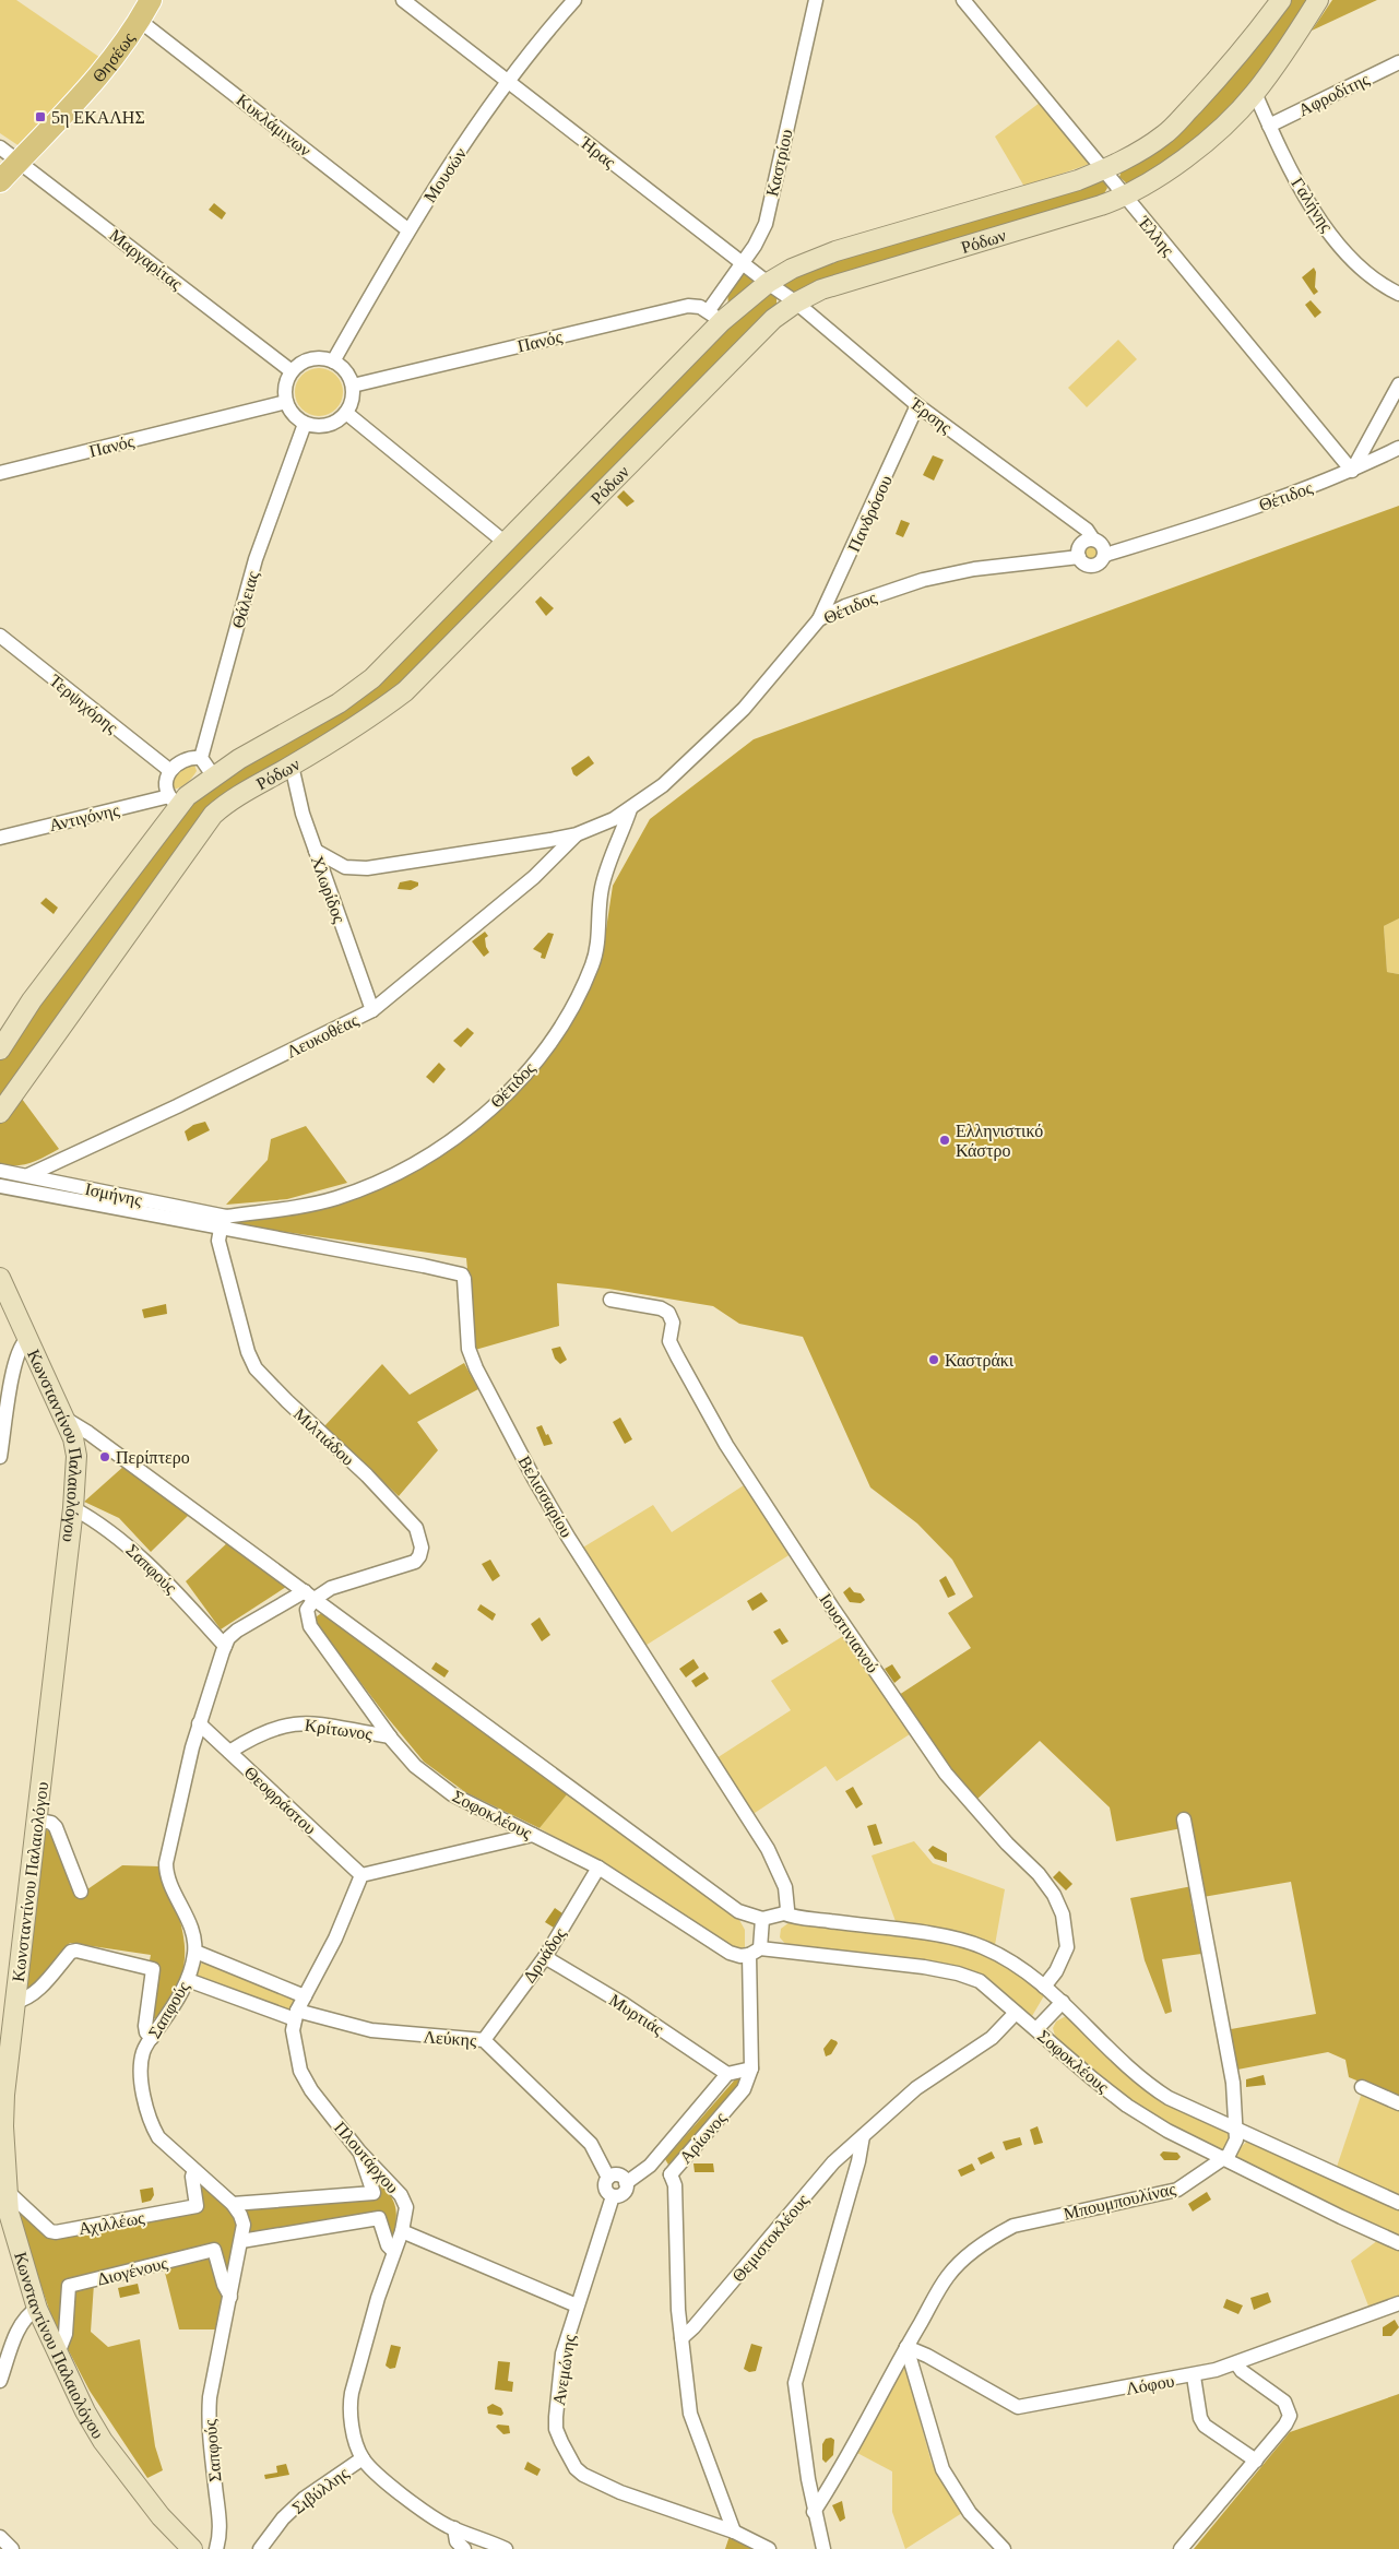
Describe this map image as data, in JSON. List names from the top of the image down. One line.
{"streets":{"main road":["Θησέως"],"street":["Αφροδίτης","Κυκλάμινων","Ήρας","Καστρίου","Μουσών","Γαλήνης","Έλλης","Ρόδων","Μαργαρίτας","Πανός","Έρσης","Θέτιδος","Πανδρόσου","Θάλειας","Τερψιχόρης","Αντιγόνης","Χλωρίδος","Λευκοθέας","Ισμήνης","Μιλτιάδου","Κωνσταντίνου Παλαιολόγου","Βελισσαρίου","Σαπφούς","Ιουστινιανού","Κρίτωνος","Θεοφράστου","Σοφοκλέους","Δρυάδος","Μυρτιάς","Λεύκης","Αρίωνος","Πλουτάρχου","Μπουμπουλίνας","Αχιλλέως","Θεμιστοκλέους","Διογένους","Ανεμώνης","Λόφου","Σιβύλλης"]},"crossings":[["Θησέως","Κυκλάμινων"],["Θησέως","Μαργαρίτας"],["Αφροδίτης","Γαλήνης"],["Κυκλάμινων","Μουσών"],["Ήρας","Καστρίου"],["Ήρας","Μουσών"],["Ήρας","Ρόδων"],["Ήρας","Έρσης"],["Καστρίου","Ρόδων"],["Καστρίου","Πανός"],["Μουσών","Μαργαρίτας"],["Μουσών","Πανός"],["Μουσών","Θάλειας"],["Γαλήνης","Ρόδων"],["Έλλης","Ρόδων"],["Έλλης","Θέτιδος"],["Ρόδων","Πανός"],["Ρόδων","Έρσης"],["Ρόδων","Αντιγόνης"],["Ρόδων","Χλωρίδος"],["Μαργαρίτας","Πανός"],["Μαργαρίτας","Θάλειας"],["Πανός","Θάλειας"],["Έρσης","Θέτιδος"],["Έρσης","Πανδρόσου"],["Θέτιδος","Πανδρόσου"],["Θέτιδος","Χλωρίδος"],["Θέτιδος","Λευκοθέας"],["Θέτιδος","Ισμήνης"],["Θέτιδος","Μιλτιάδου"],["Θέτιδος","Βελισσαρίου"],["Χλωρίδος","Λευκοθέας"],["Λευκοθέας","Ισμήνης"],["Ισμήνης","Μιλτιάδου"],["Ισμήνης","Βελισσαρίου"],["Μιλτιάδου","Βελισσαρίου"],["Μιλτιάδου","Σαπφούς"],["Μιλτιάδου","Σοφοκλέους"],["Κωνσταντίνου Παλαιολόγου","Σαπφούς"],["Κωνσταντίνου Παλαιολόγου","Αχιλλέως"],["Κωνσταντίνου Παλαιολόγου","Διογένους"],["Βελισσαρίου","Σοφοκλέους"],["Σαπφούς","Θεοφράστου"],["Σαπφούς","Λεύκης"],["Σαπφούς","Αχιλλέως"],["Σαπφούς","Διογένους"],["Ιουστινιανού","Σοφοκλέους"],["Κρίτωνος","Θεοφράστου"],["Κρίτωνος","Σοφοκλέους"],["Σοφοκλέους","Δρυάδος"],["Σοφοκλέους","Αρίωνος"],["Σοφοκλέους","Μπουμπουλίνας"],["Σοφοκλέους","Θεμιστοκλέους"],["Δρυάδος","Μυρτιάς"],["Δρυάδος","Λεύκης"],["Λεύκης","Πλουτάρχου"],["Λεύκης","Ανεμώνης"],["Αρίωνος","Θεμιστοκλέους"],["Πλουτάρχου","Σιβύλλης"],["Μπουμπουλίνας","Λόφου"]],"places":{"transit":["5η ΕΚΑΛΗΣ"],"other":["Ελληνιστικό Κάστρο","Καστράκι","Περίπτερο"]}}
